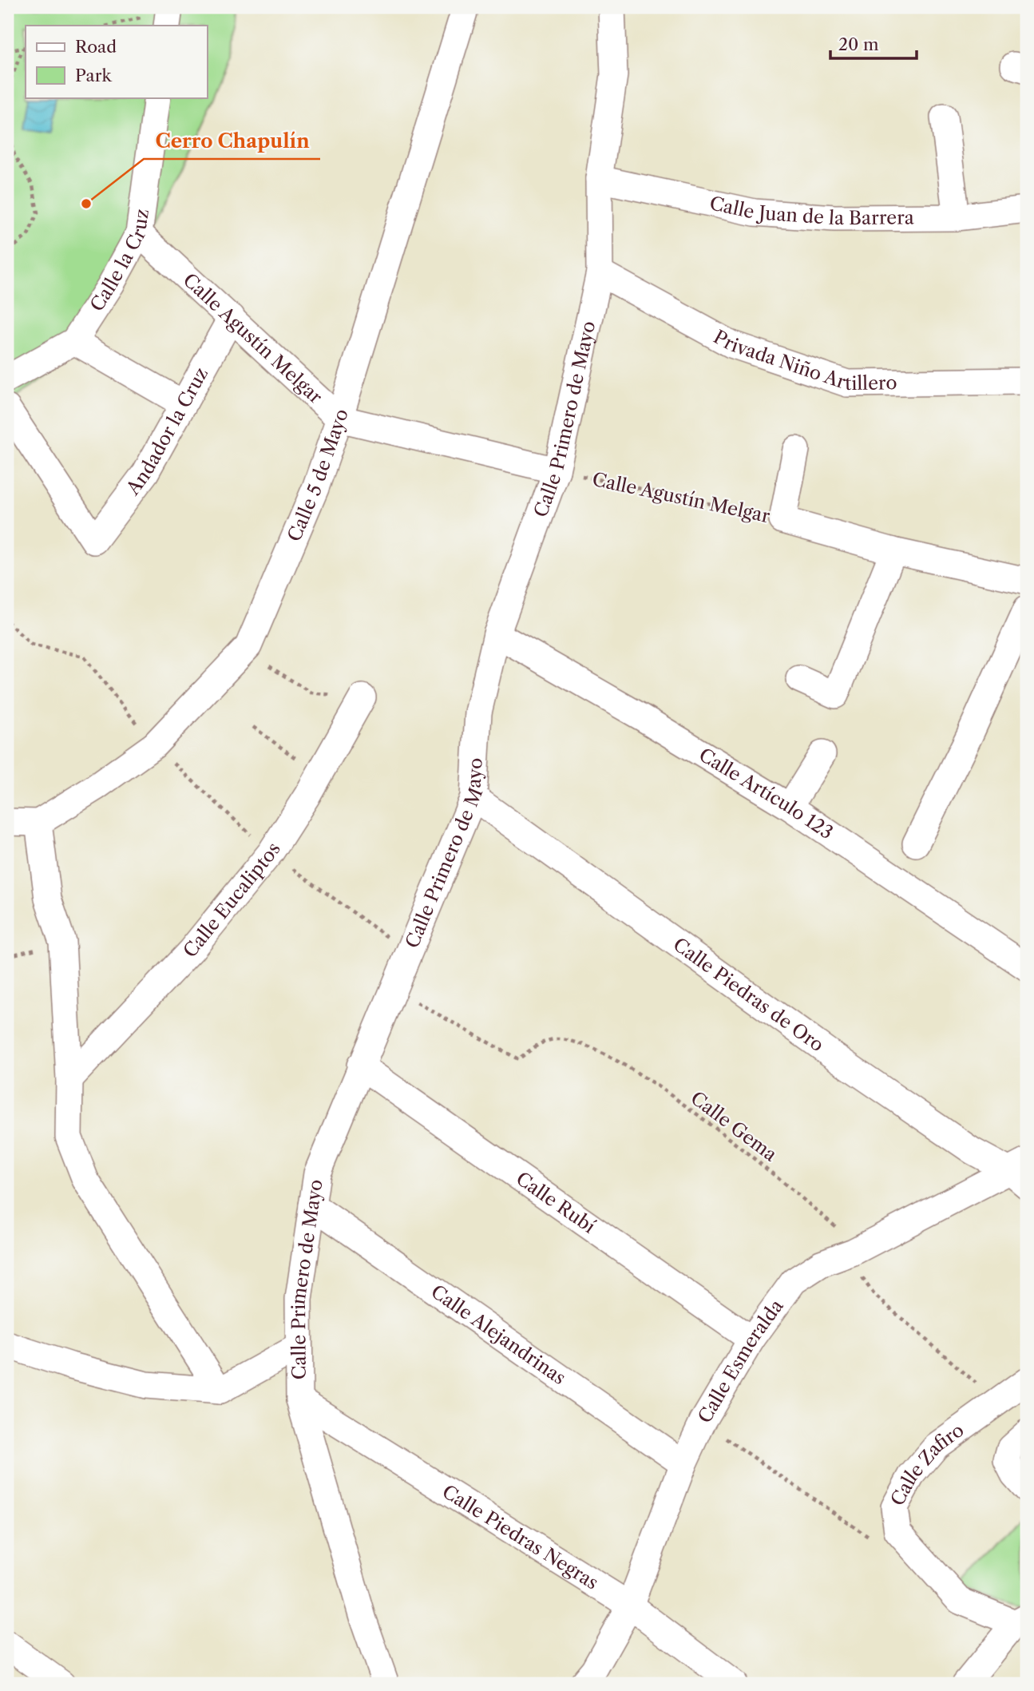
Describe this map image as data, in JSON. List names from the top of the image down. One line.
{"streets":{"street":["Calle Juan de la Barrera","Calle la Cruz","Calle Agustín Melgar","Privada Niño Artillero","Calle Primero de Mayo","Andador la Cruz","Calle 5 de Mayo","Calle Artículo 123","Calle Eucaliptos","Calle Piedras de Oro","Calle Rubí","Calle Alejandrinas","Calle Esmeralda","Calle Zafiro","Calle Piedras Negras"],"path":["Calle Gema"]},"crossings":[["Calle Juan de la Barrera","Calle Primero de Mayo"],["Calle la Cruz","Calle Agustín Melgar"],["Calle Agustín Melgar","Calle Primero de Mayo"],["Calle Agustín Melgar","Andador la Cruz"],["Calle Agustín Melgar","Calle 5 de Mayo"],["Privada Niño Artillero","Calle Primero de Mayo"],["Calle Primero de Mayo","Calle Artículo 123"],["Calle Primero de Mayo","Calle Piedras de Oro"],["Calle Primero de Mayo","Calle Gema"],["Calle Primero de Mayo","Calle Rubí"],["Calle Primero de Mayo","Calle Alejandrinas"],["Calle Primero de Mayo","Calle Piedras Negras"],["Calle Piedras de Oro","Calle Esmeralda"],["Calle Gema","Calle Esmeralda"],["Calle Gema","Calle Zafiro"],["Calle Rubí","Calle Esmeralda"],["Calle Alejandrinas","Calle Esmeralda"],["Calle Esmeralda","Calle Piedras Negras"]],"places":["Cerro Chapulín"],"legend":["Road","Park"],"scale_bar":"20 m"}
